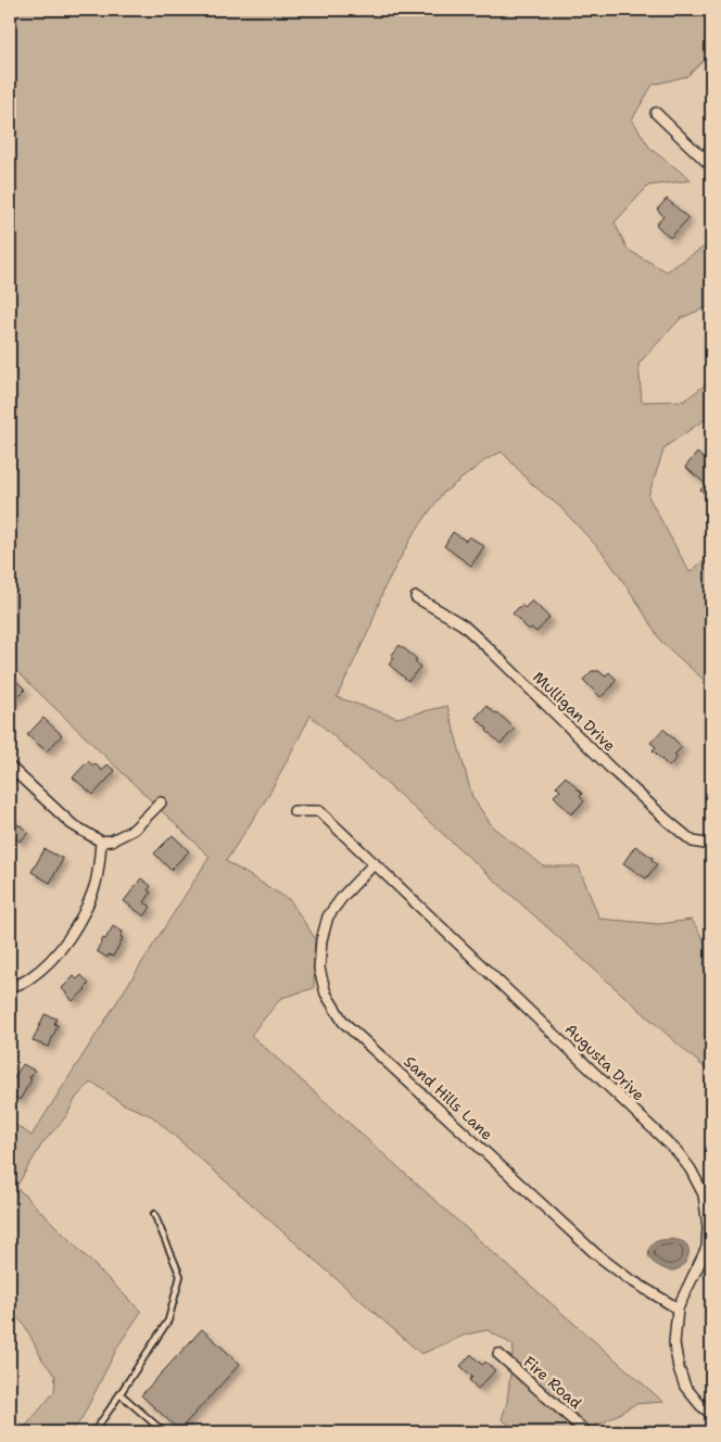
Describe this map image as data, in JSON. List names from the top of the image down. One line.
{"streets":{"street":["Mulligan Drive","Augusta Drive","Sand Hills Lane","Fire Road"]},"crossings":[["Augusta Drive","Sand Hills Lane"]]}
